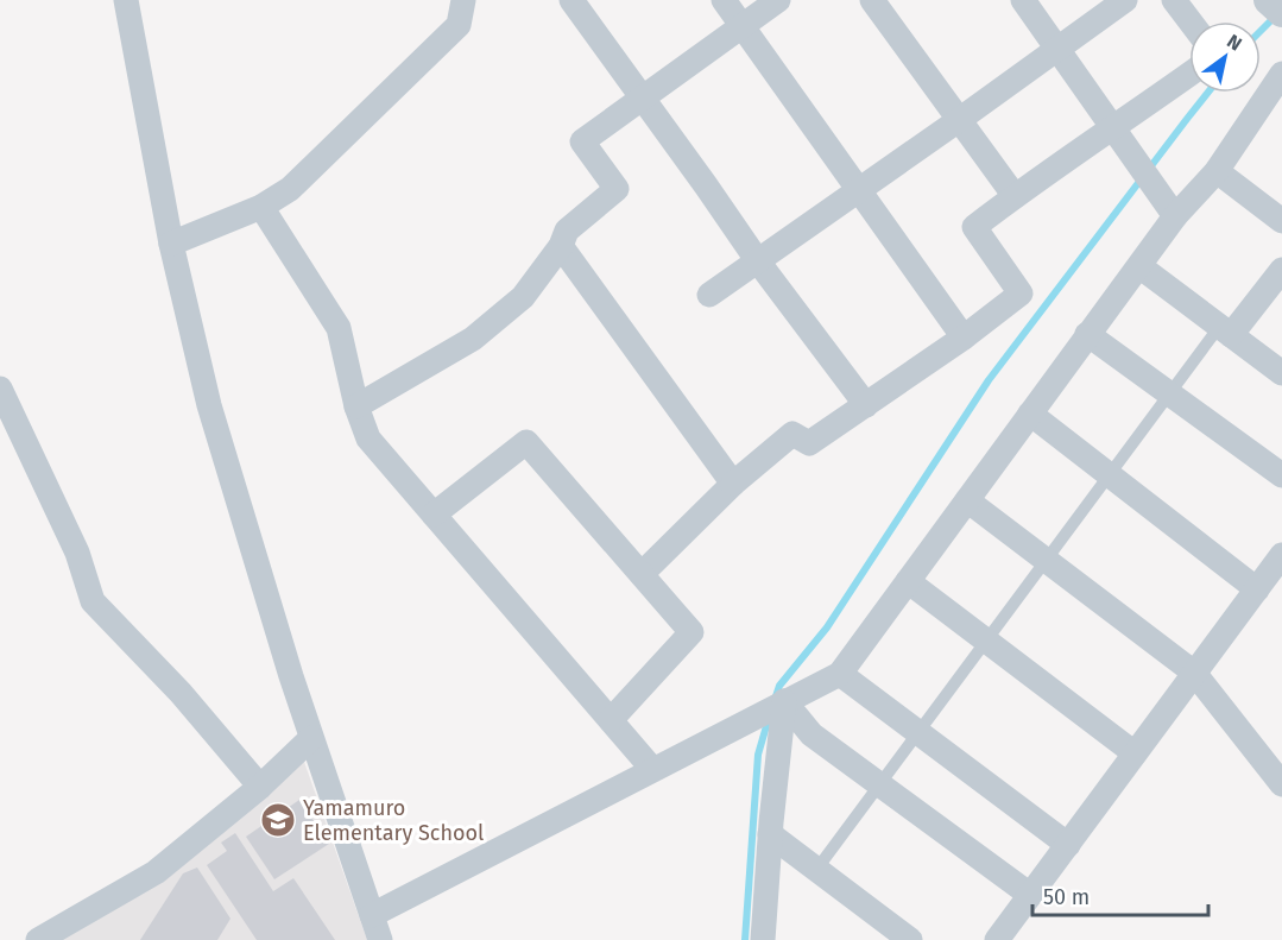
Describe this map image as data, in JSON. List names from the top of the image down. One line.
{"places":{"school or university":["Yamamuro Elementary School"]},"scale_bar":"50 m","north":"top right"}
